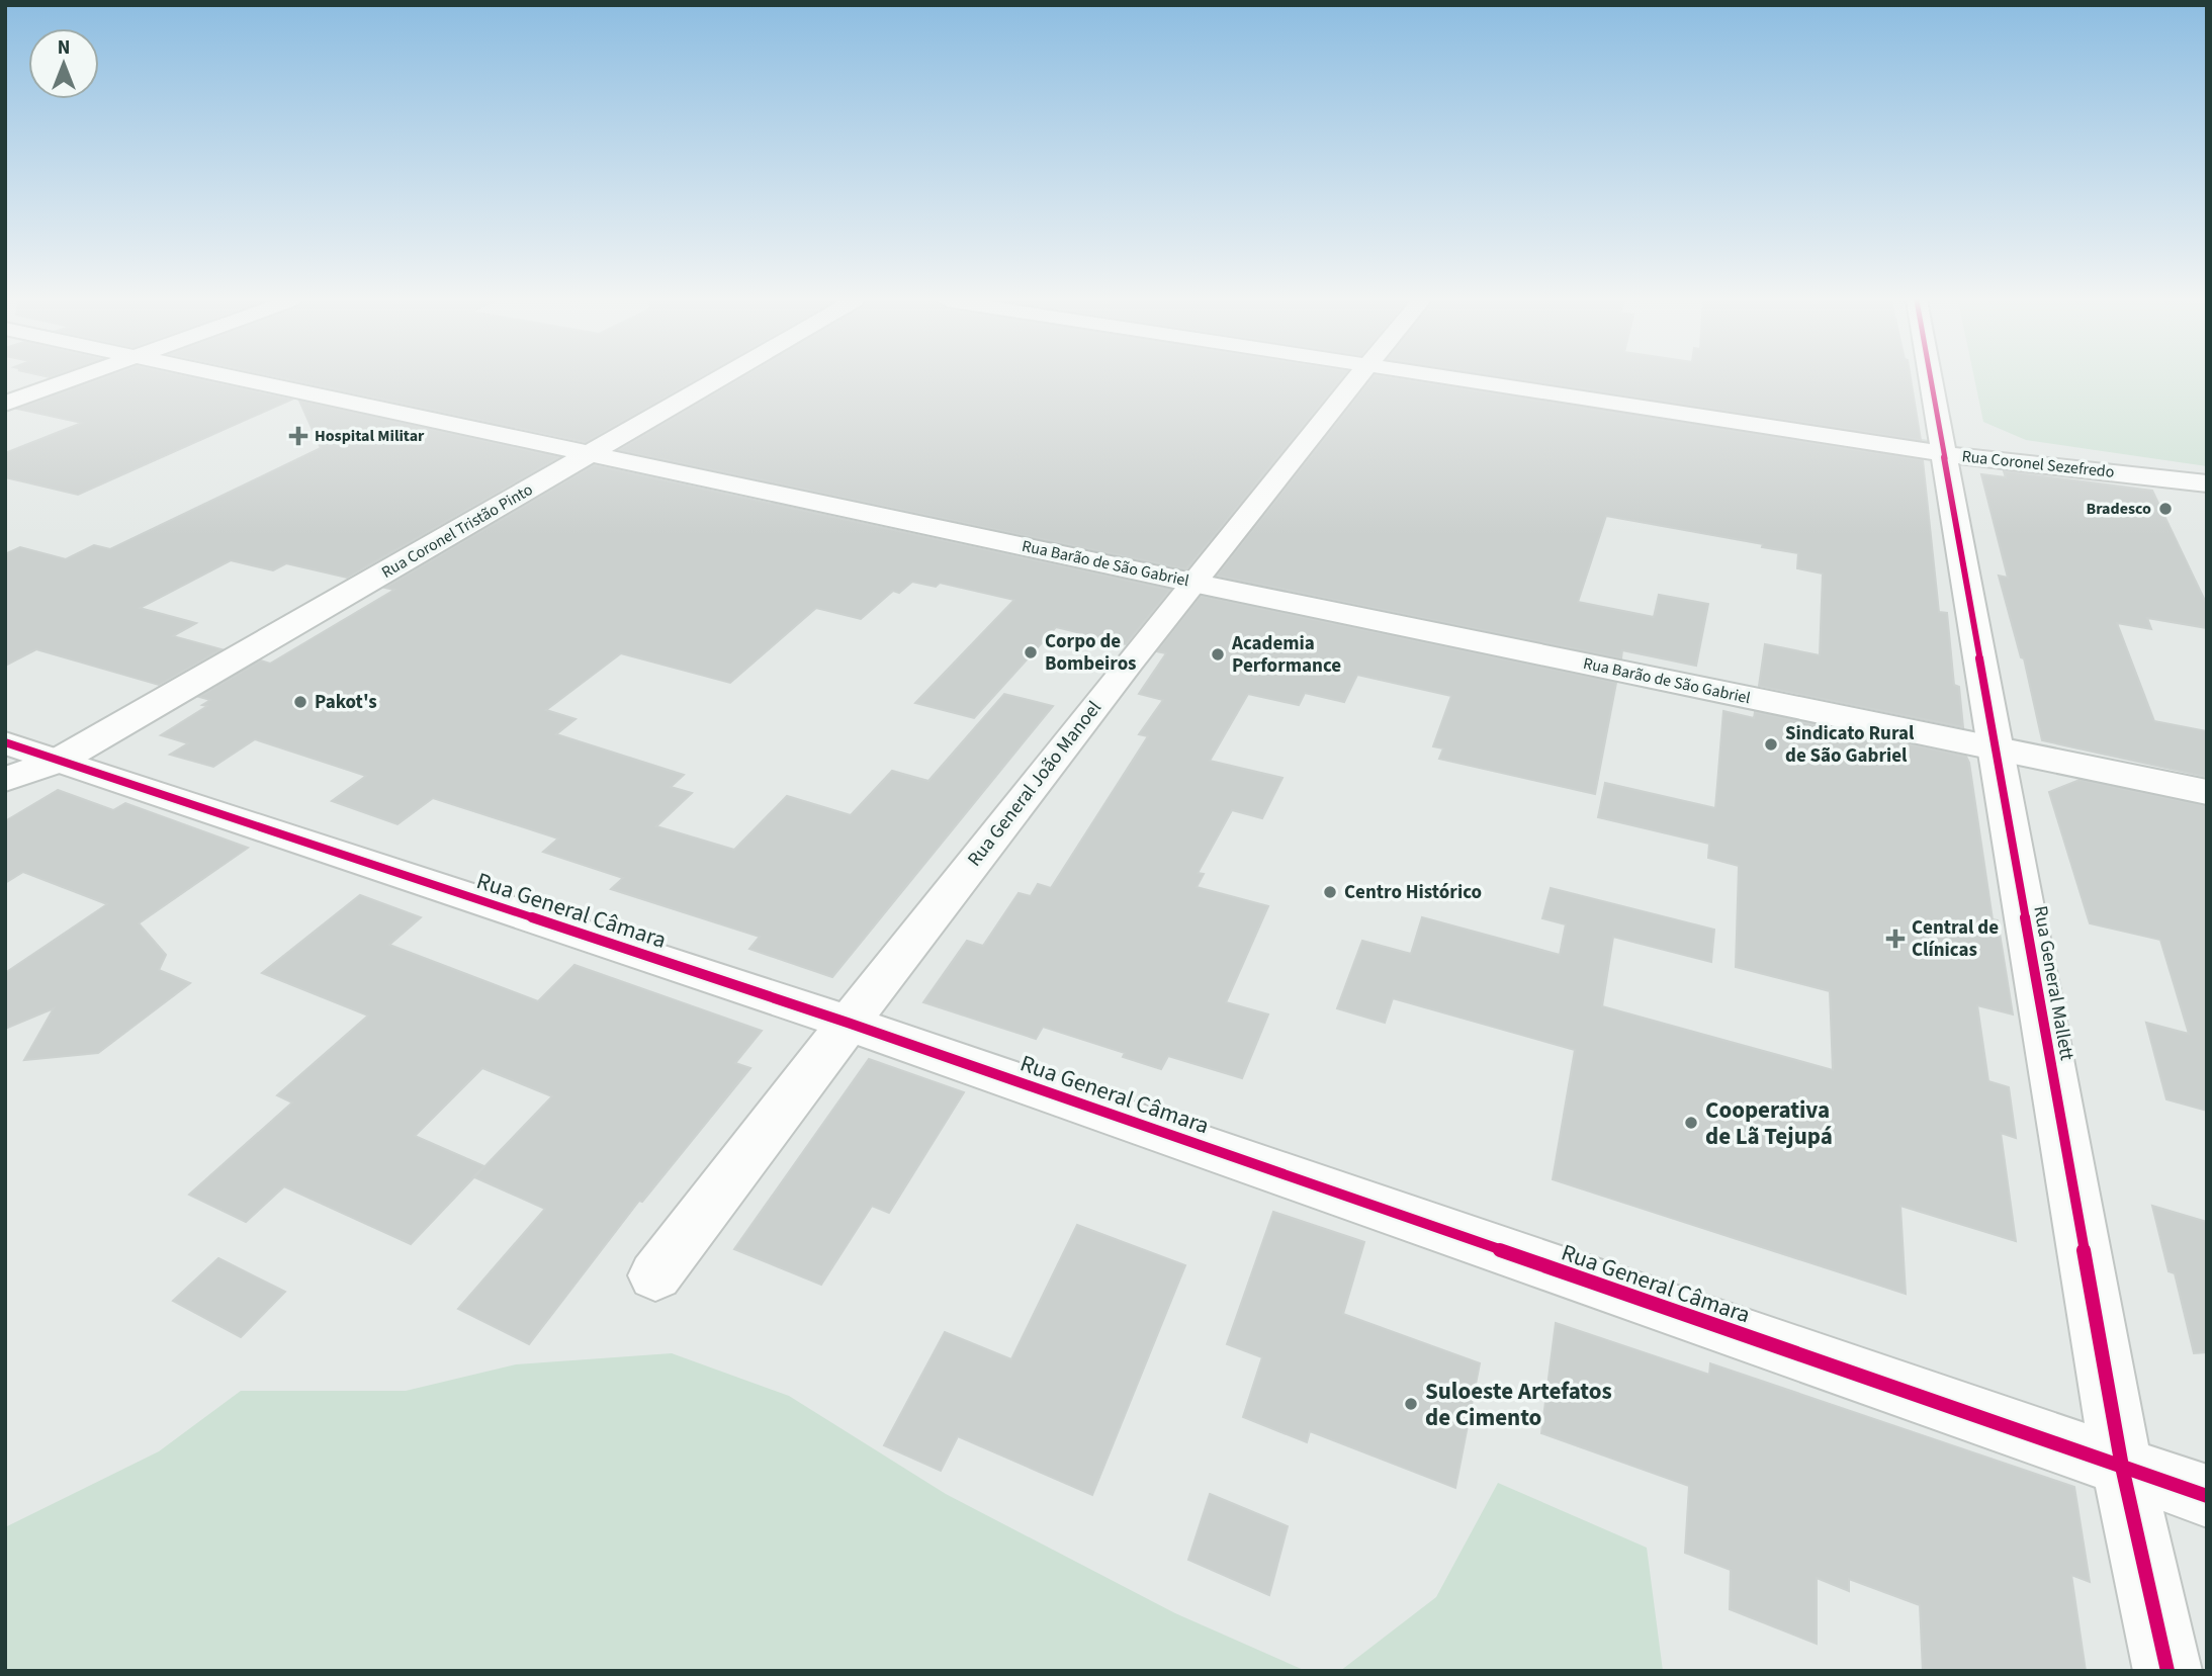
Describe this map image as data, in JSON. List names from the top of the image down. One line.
{"streets":{"street":["Rua Coronel Sezefredo","Rua Coronel Tristão Pinto","Rua Barão de São Gabriel","Rua General João Manoel","Rua General Câmara","Rua General Mallett"]},"crossings":[["Rua Coronel Sezefredo","Rua General Mallett"],["Rua Coronel Tristão Pinto","Rua Barão de São Gabriel"],["Rua Coronel Tristão Pinto","Rua General Câmara"],["Rua Barão de São Gabriel","Rua General João Manoel"],["Rua Barão de São Gabriel","Rua General Mallett"],["Rua General João Manoel","Rua General Câmara"],["Rua General Câmara","Rua General Mallett"]],"places":{"health":["Hospital Militar","Central de Clínicas"],"other":["Bradesco","Corpo de Bombeiros","Academia Performance","Pakot's","Sindicato Rural de São Gabriel","Centro Histórico","Cooperativa de Lã Tejupá","Suloeste Artefatos de Cimento"]},"north":"top"}
